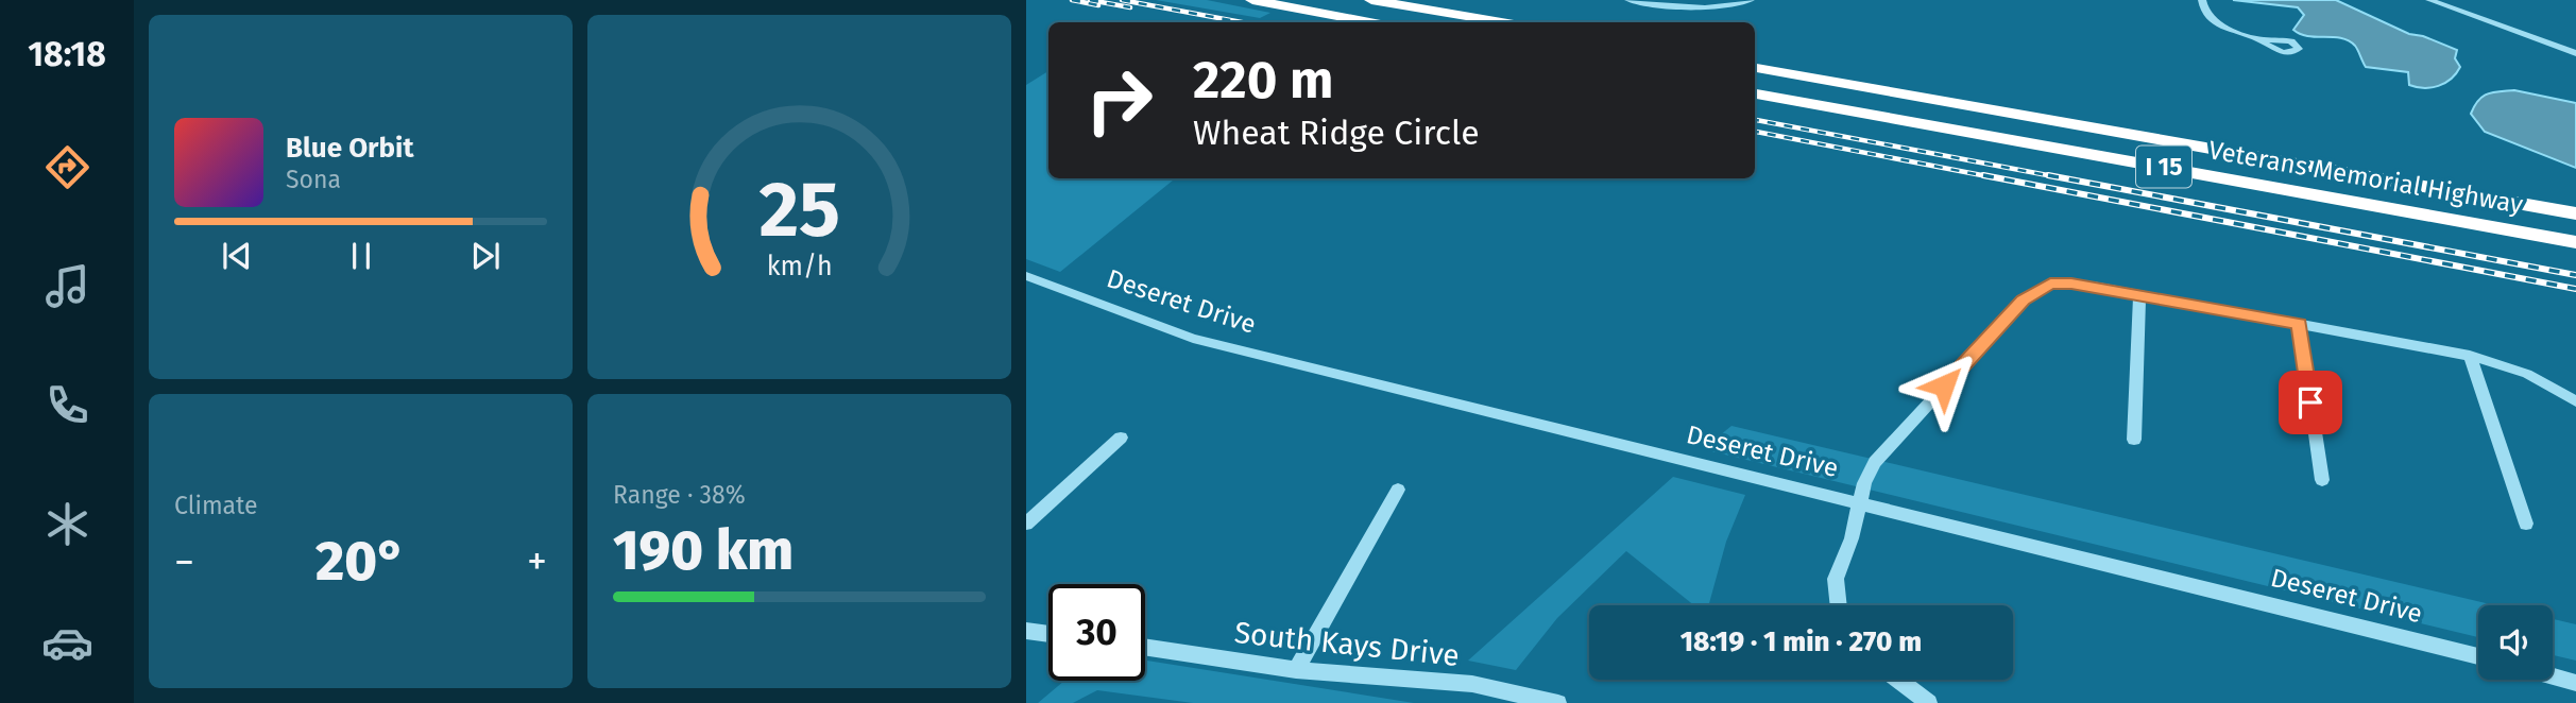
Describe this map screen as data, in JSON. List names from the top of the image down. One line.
{"streets":{"highway":["I 15","Veterans Memorial Highway"],"street":["Deseret Drive","South Kays Drive"]},"page":{"tabs":"18:18","turn":["220 m","Wheat Ridge Circle"],"song":["Blue Orbit","Sona"],"tile":["Climate",["Range · 38%","190 km"]],"heat":["−","20°","+"],"limit":"30","trip":"18:19 · 1 min · 270 m","gauge":["25","km/h"]}}
